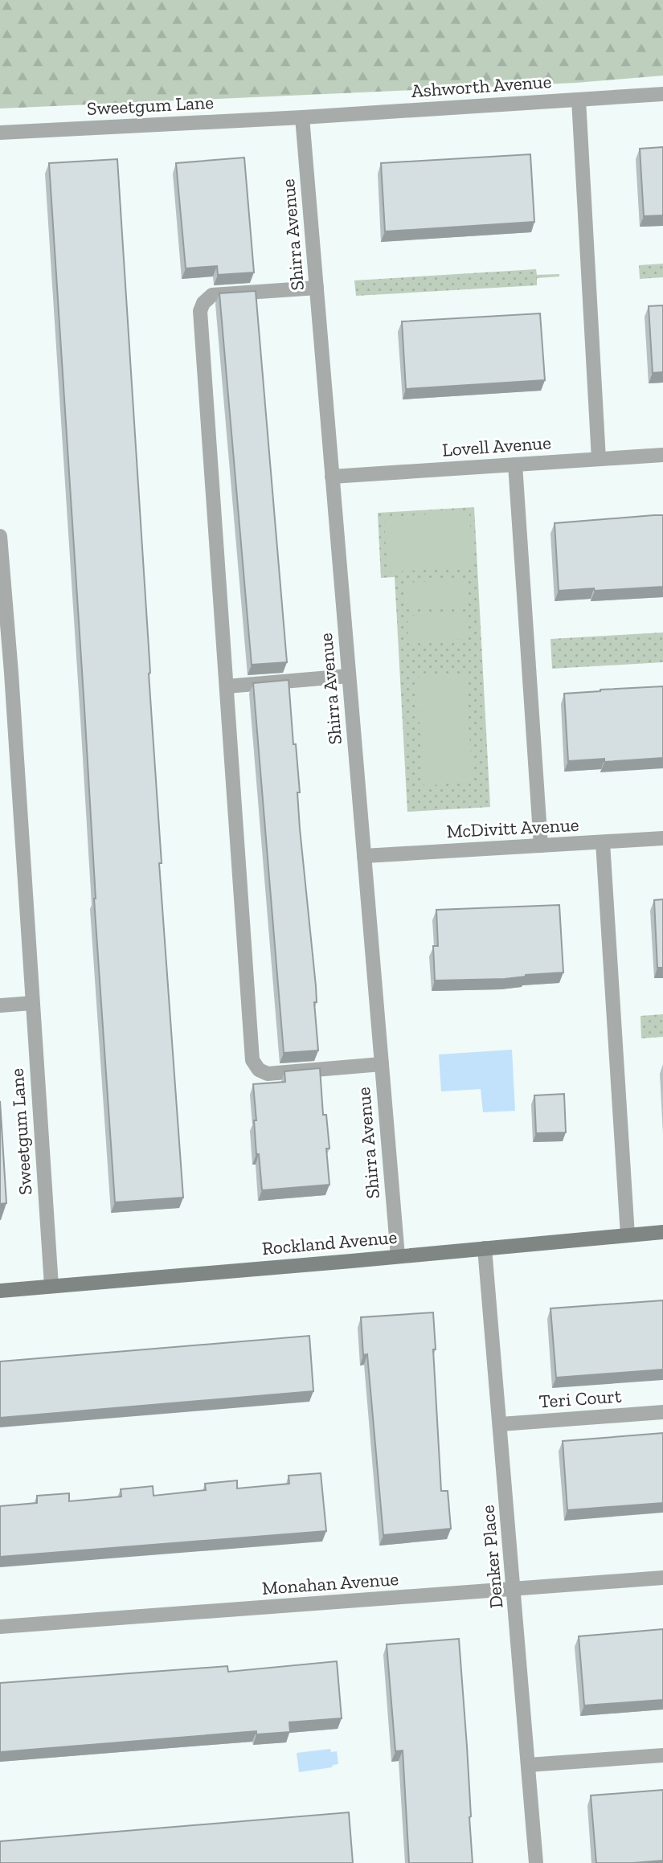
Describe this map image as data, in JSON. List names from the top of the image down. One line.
{"streets":{"street":["Ashworth Avenue","Sweetgum Lane","Shirra Avenue","Lovell Avenue","McDivitt Avenue","Rockland Avenue","Teri Court","Denker Place","Monahan Avenue"]},"crossings":[["Ashworth Avenue","Sweetgum Lane"],["Ashworth Avenue","Shirra Avenue"],["Sweetgum Lane","Shirra Avenue"],["Sweetgum Lane","Rockland Avenue"],["Shirra Avenue","Lovell Avenue"],["Shirra Avenue","McDivitt Avenue"],["Shirra Avenue","Rockland Avenue"],["Rockland Avenue","Denker Place"],["Teri Court","Denker Place"],["Denker Place","Monahan Avenue"]]}
